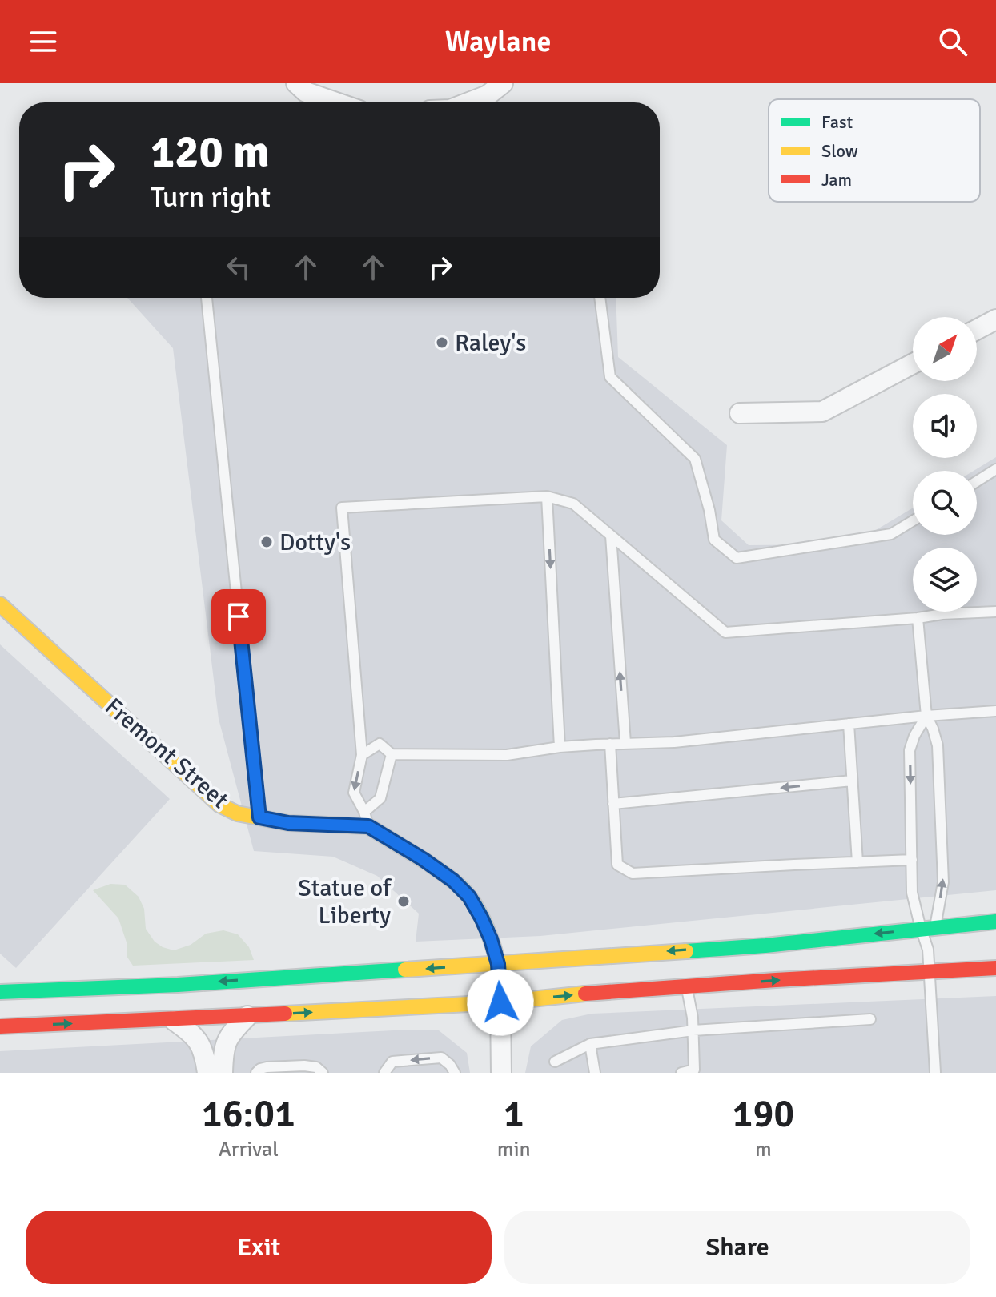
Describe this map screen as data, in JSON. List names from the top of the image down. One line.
{"streets":{"main road":["Fremont Street"]},"places":["Raley's","Dotty's","Statue of Liberty"],"legend":["Fast","Slow","Jam"],"north":"top right","page":{"header":"Waylane","turn":["120 m","Turn right"],"eta":["16:01","Arrival","1","min","190","m"],"buttons":["Exit","Share"]}}
